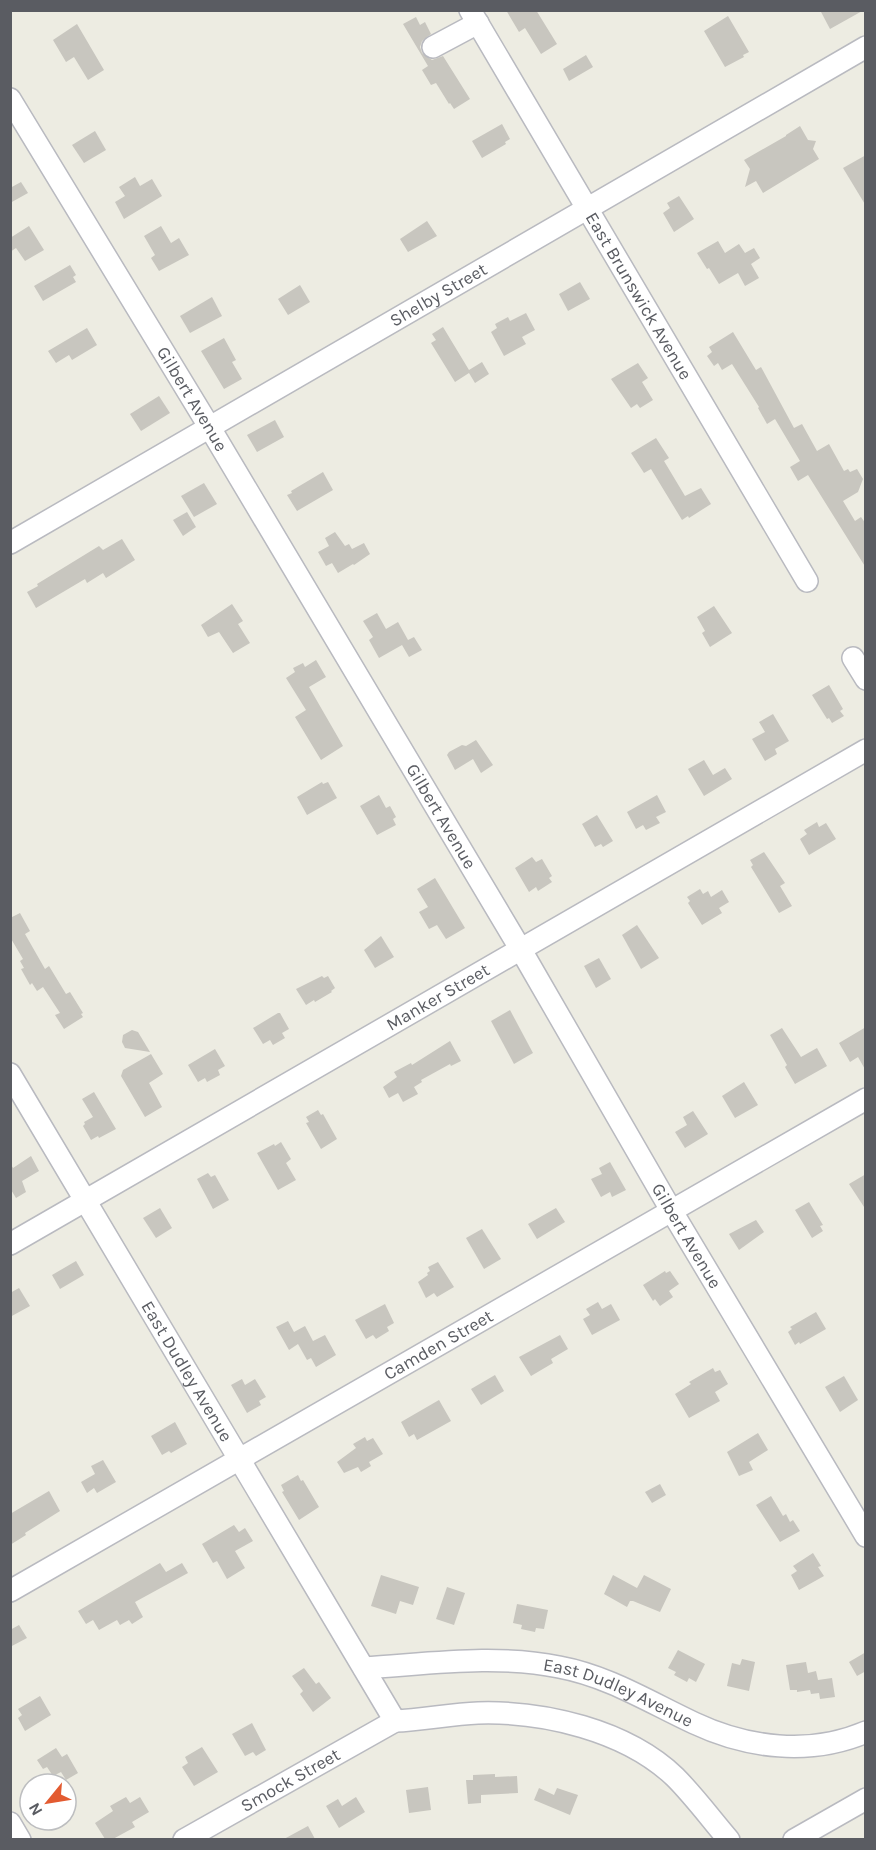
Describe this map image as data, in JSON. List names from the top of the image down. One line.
{"streets":{"street":["Shelby Street","East Brunswick Avenue","Gilbert Avenue","Manker Street","Camden Street","East Dudley Avenue","Smock Street"]},"crossings":[["Shelby Street","East Brunswick Avenue"],["Shelby Street","Gilbert Avenue"],["Gilbert Avenue","Manker Street"],["Gilbert Avenue","Camden Street"],["Manker Street","East Dudley Avenue"],["Camden Street","East Dudley Avenue"],["East Dudley Avenue","Smock Street"]],"north":"bottom left"}
